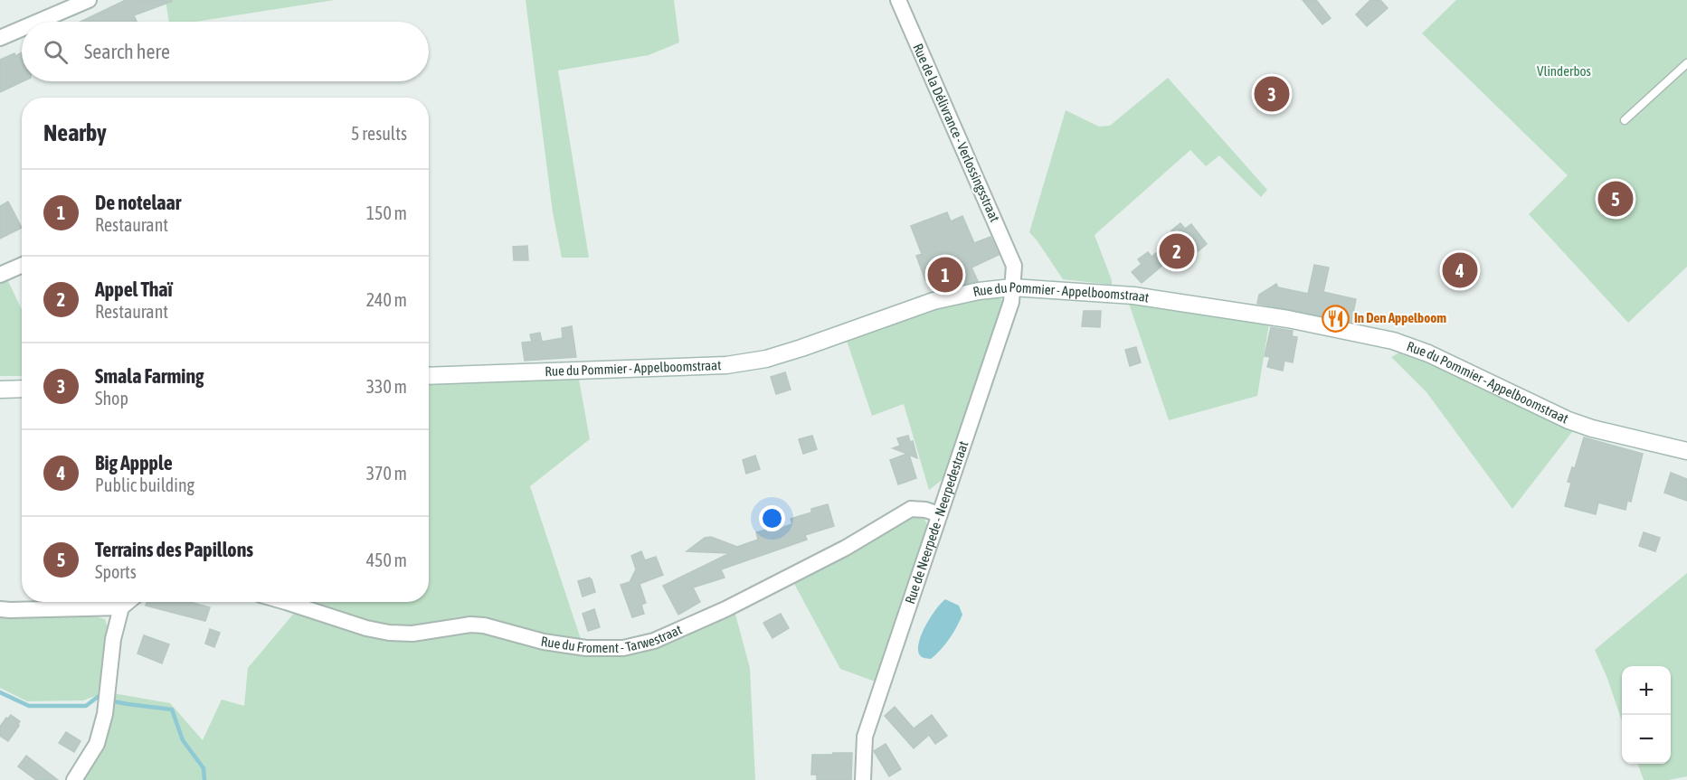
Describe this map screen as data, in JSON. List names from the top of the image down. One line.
{"streets":{"street":["Rue de la Délivrance - Verlossingsstraat","Rue du Pommier - Appelboomstraat","Rue de Neerpede - Neerpedestraat","Rue du Froment - Tarwestraat"]},"crossings":[["Rue de la Délivrance - Verlossingsstraat","Rue de Neerpede - Neerpedestraat"],["Rue du Pommier - Appelboomstraat","Rue de Neerpede - Neerpedestraat"],["Rue de Neerpede - Neerpedestraat","Rue du Froment - Tarwestraat"]],"parks":["Vlinderbos"],"places":{"restaurant":["In Den Appelboom"]},"page":{"search":"Search here","pins":["3","5","2","4","1"],"heading":["Nearby","5 results"],"list":[{"mark":"1","name":"De notelaar","note":"Restaurant","value":"150 m"},{"mark":"2","name":"Appel Thaï","note":"Restaurant","value":"240 m"},{"mark":"3","name":"Smala Farming","note":"Shop","value":"330 m"},{"mark":"4","name":"Big Appple","note":"Public building","value":"370 m"},{"mark":"5","name":"Terrains des Papillons","note":"Sports","value":"450 m"}],"map_buttons":["+","−"]}}
